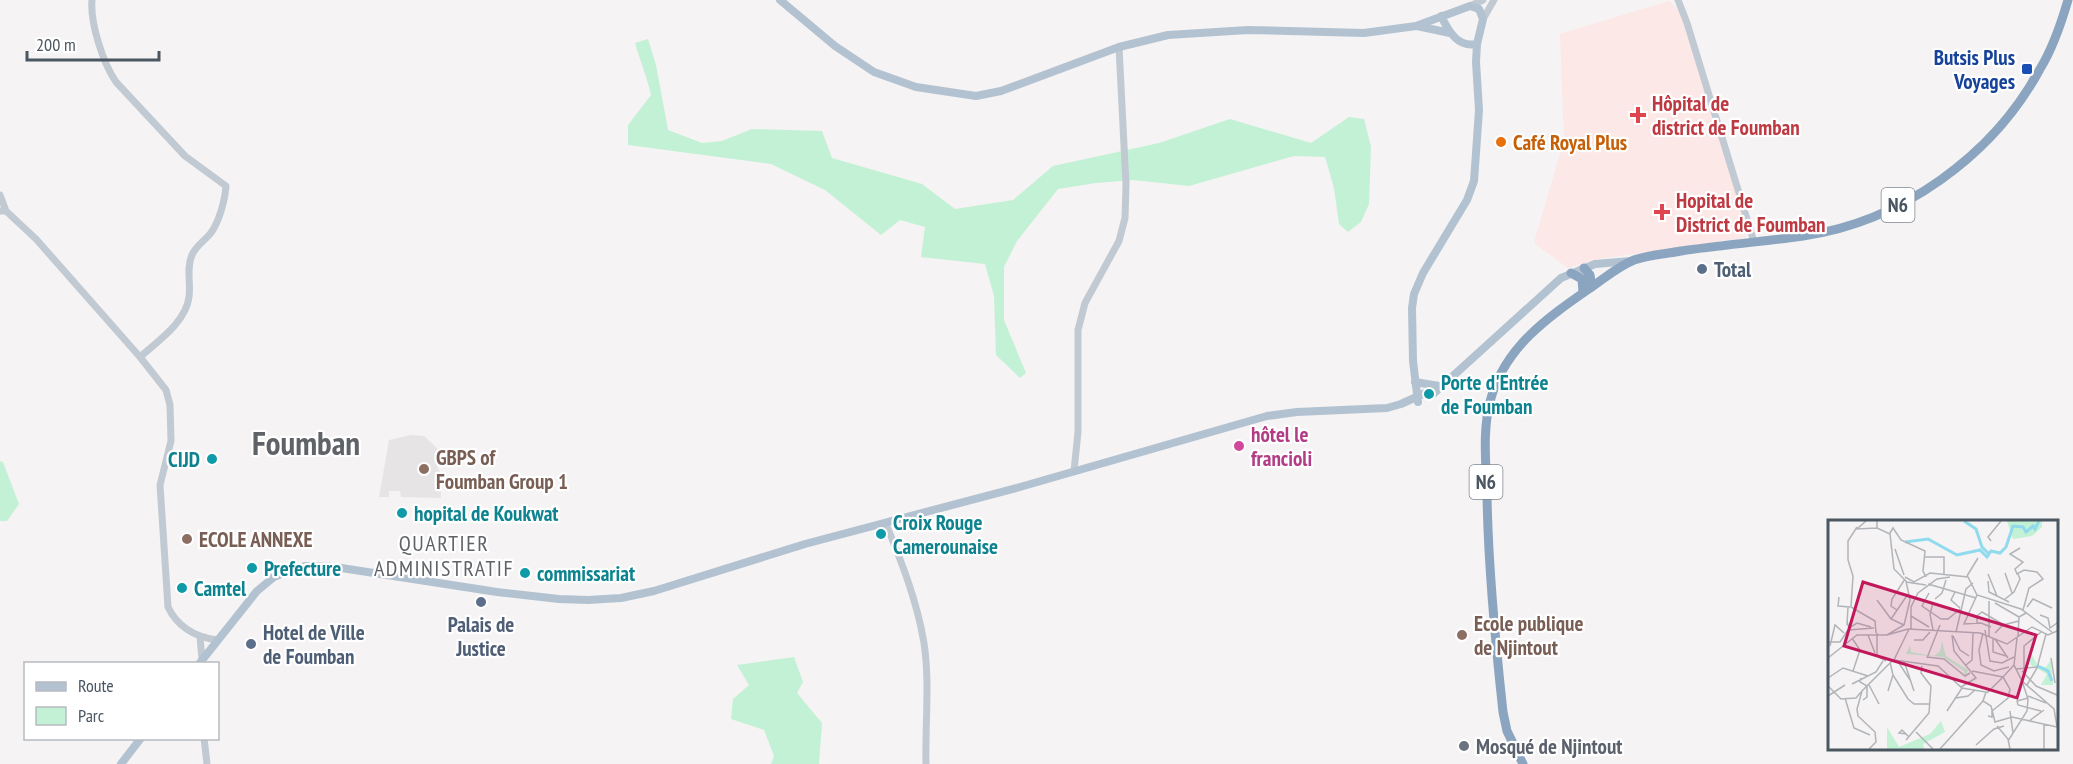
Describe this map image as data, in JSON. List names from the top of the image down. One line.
{"streets":{"highway":["N6"]},"districts":["Foumban","QUARTIER ADMINISTRATIF"],"places":{"transit":["Butsis Plus Voyages"],"health":["Hôpital de district de Foumban","Hopital de District de Foumban"],"other":["Café Royal Plus","Total","Porte d'Entrée de Foumban","hôtel le francioli","CIJD","GBPS of Foumban Group 1","hopital de Koukwat","Croix Rouge Camerounaise","ECOLE ANNEXE","Prefecture","commissariat","Camtel","Palais de Justice","Ecole publique de Njintout","Hotel de Ville de Foumban","Mosqué de Njintout"]},"legend":["Route","Parc"],"scale_bar":"200 m"}
